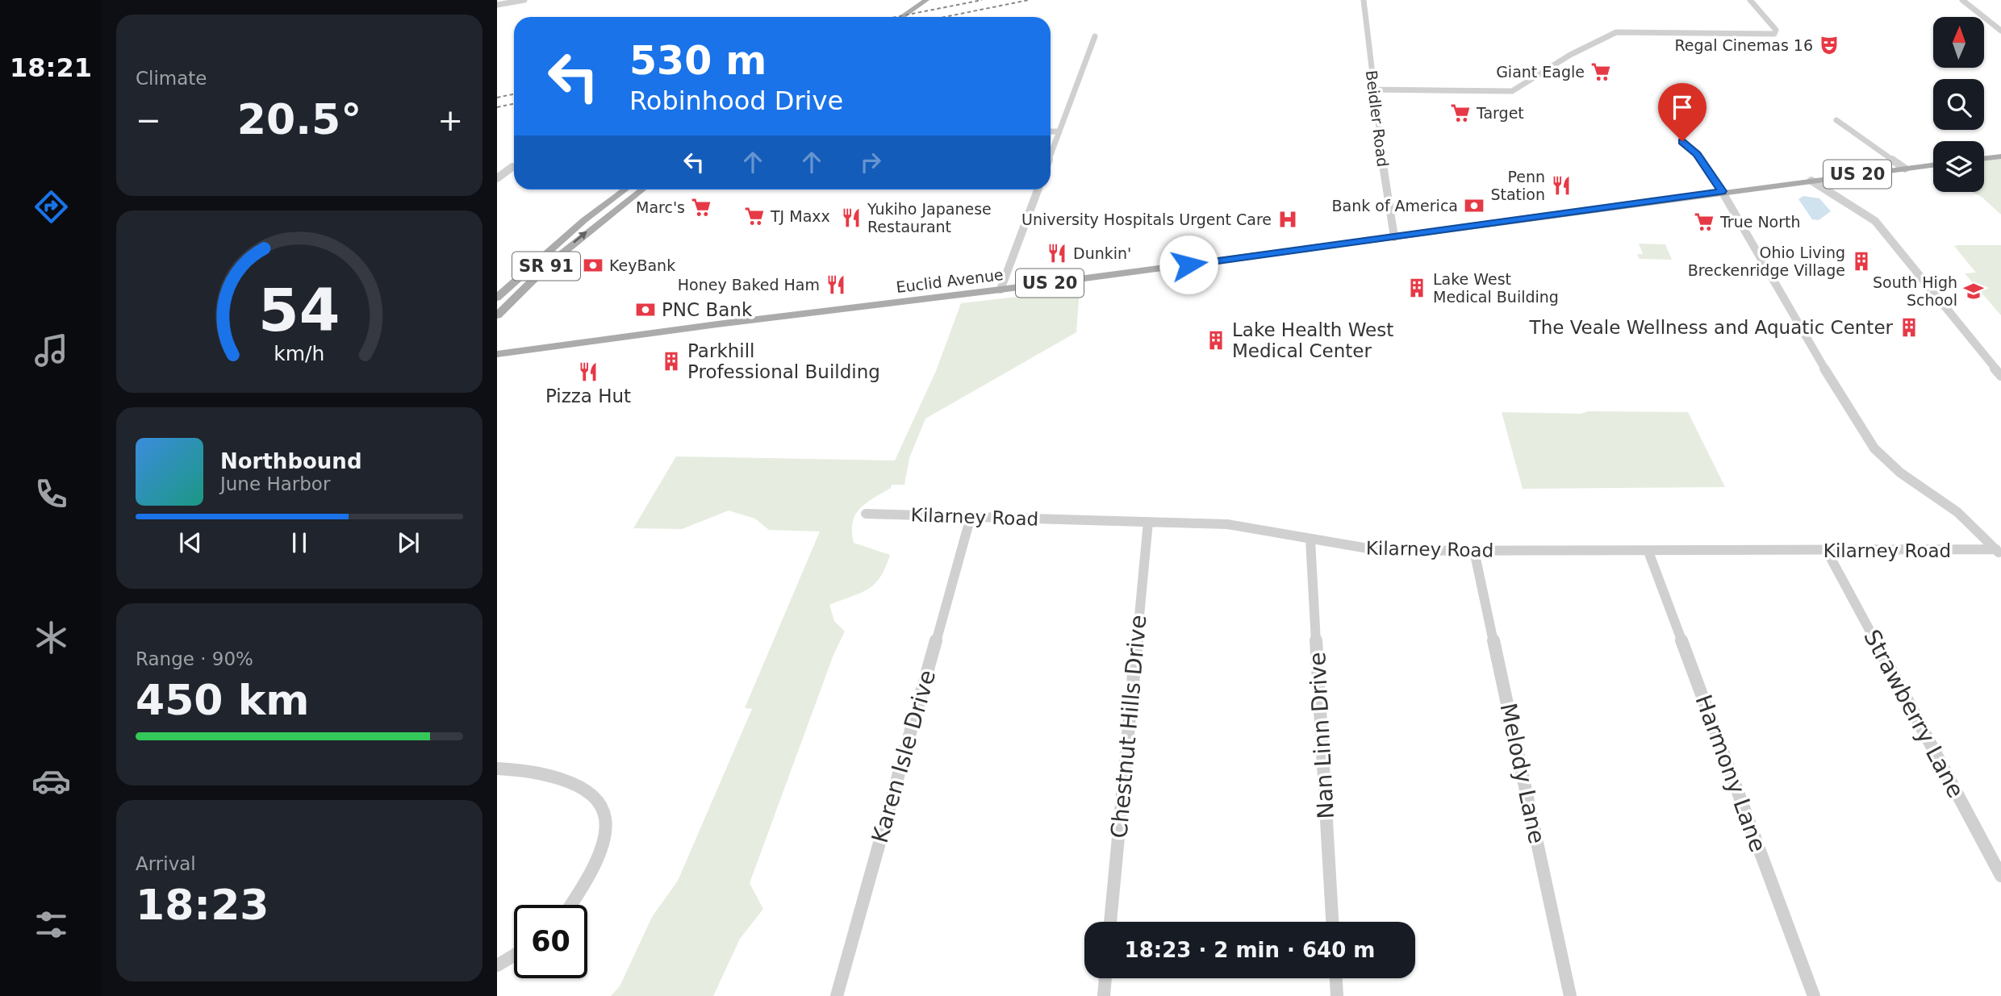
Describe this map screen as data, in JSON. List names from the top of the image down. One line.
{"streets":{"main road":["US 20","SR 91","Euclid Avenue"],"street":["Beidler Road","Kilarney Road","Strawberry Lane","Chestnut Hills Drive","Nan Linn Drive","Karen Isle Drive","Melody Lane","Harmony Lane"]},"crossings":[["Beidler Road","Euclid Avenue"],["Kilarney Road","Strawberry Lane"],["Kilarney Road","Chestnut Hills Drive"],["Kilarney Road","Nan Linn Drive"],["Kilarney Road","Karen Isle Drive"],["Kilarney Road","Melody Lane"],["Kilarney Road","Harmony Lane"]],"places":{"theatre":["Regal Cinemas 16"],"supermarket":["Giant Eagle","Target","Marc's","TJ Maxx","True North"],"restaurant":["Penn Station","Yukiho Japanese Restaurant","Dunkin'","Honey Baked Ham","Pizza Hut"],"bank":["Bank of America","KeyBank","PNC Bank"],"hospital":["University Hospitals Urgent Care"],"building":["Ohio Living Breckenridge Village","Lake West Medical Building","The Veale Wellness and Aquatic Center","Lake Health West Medical Center","Parkhill Professional Building"],"school or university":["South High School"]},"north":"top","page":{"tabs":"18:21","tile":["Climate",["Range · 90%","450 km"],["Arrival","18:23"]],"turn":["530 m","Robinhood Drive"],"heat":["−","20.5°","+"],"song":["Northbound","June Harbor"],"limit":"60","trip":"18:23 · 2 min · 640 m","gauge":["54","km/h"]}}
